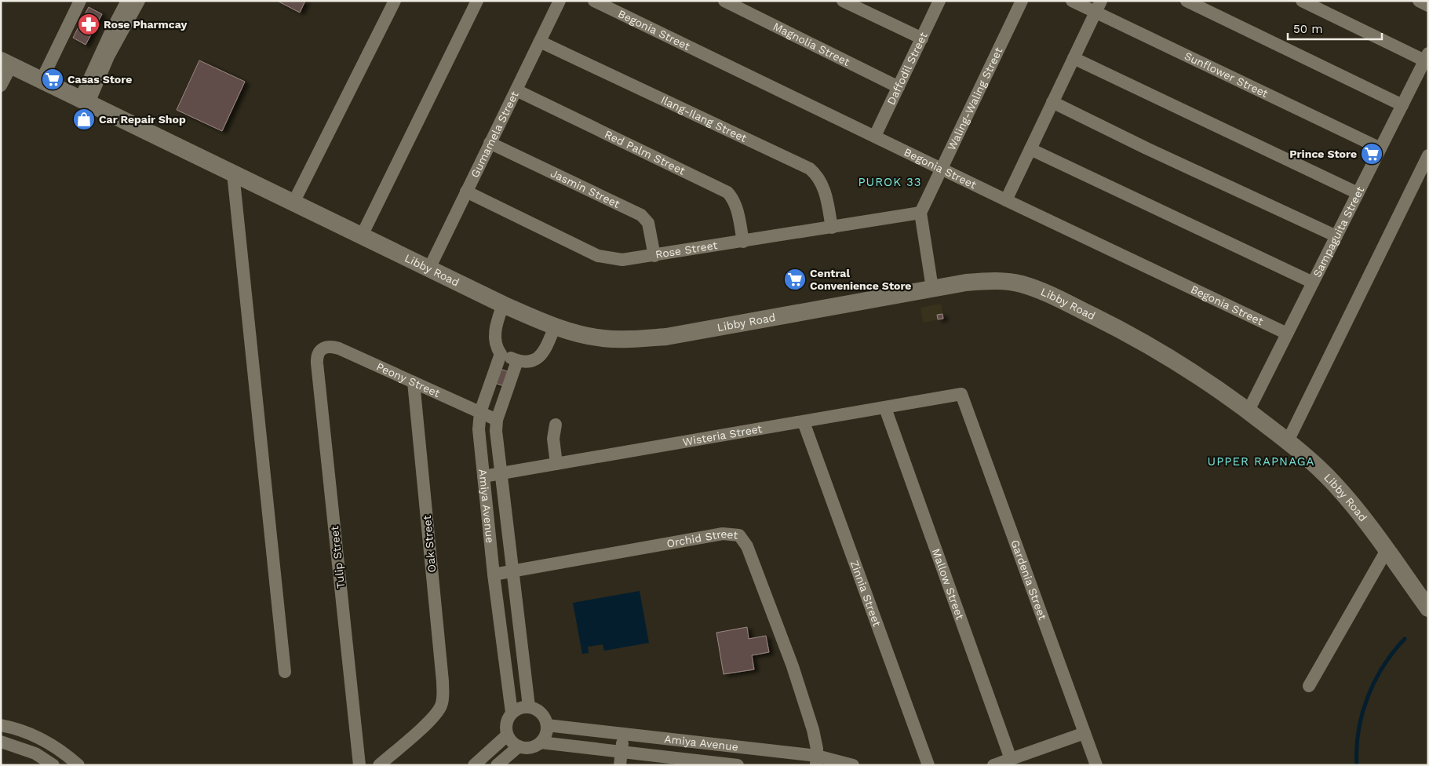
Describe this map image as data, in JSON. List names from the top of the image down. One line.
{"streets":{"main road":["Libby Road"],"street":["Begonia Street","Magnolia Street","Daffodil Street","Sunflower Street","Waling-Waling Street","Ilang-Ilang Street","Gumamela Street","Red Palm Street","Jasmin Street","Sampaguita Street","Rose Street","Peony Street","Wisteria Street","Amiya Avenue","Orchid Street","Oak Street","Tulip Street","Gardenia Street","Mallow Street","Zinnia Street"]},"crossings":[["Begonia Street","Daffodil Street"],["Begonia Street","Waling-Waling Street"],["Begonia Street","Sampaguita Street"],["Magnolia Street","Daffodil Street"],["Sunflower Street","Sampaguita Street"],["Waling-Waling Street","Rose Street"],["Ilang-Ilang Street","Gumamela Street"],["Ilang-Ilang Street","Rose Street"],["Gumamela Street","Red Palm Street"],["Gumamela Street","Jasmin Street"],["Gumamela Street","Rose Street"],["Gumamela Street","Libby Road"],["Red Palm Street","Rose Street"],["Jasmin Street","Rose Street"],["Sampaguita Street","Libby Road"],["Peony Street","Amiya Avenue"],["Peony Street","Oak Street"],["Peony Street","Tulip Street"],["Wisteria Street","Amiya Avenue"],["Wisteria Street","Gardenia Street"],["Wisteria Street","Mallow Street"],["Wisteria Street","Zinnia Street"],["Amiya Avenue","Orchid Street"]],"districts":["PUROK 33","UPPER RAPNAGA"],"places":{"pharmacy":["Rose Pharmcay"],"supermarket":["Casas Store","Prince Store","Central Convenience Store"],"shop":["Car Repair Shop"]},"scale_bar":"50 m"}
